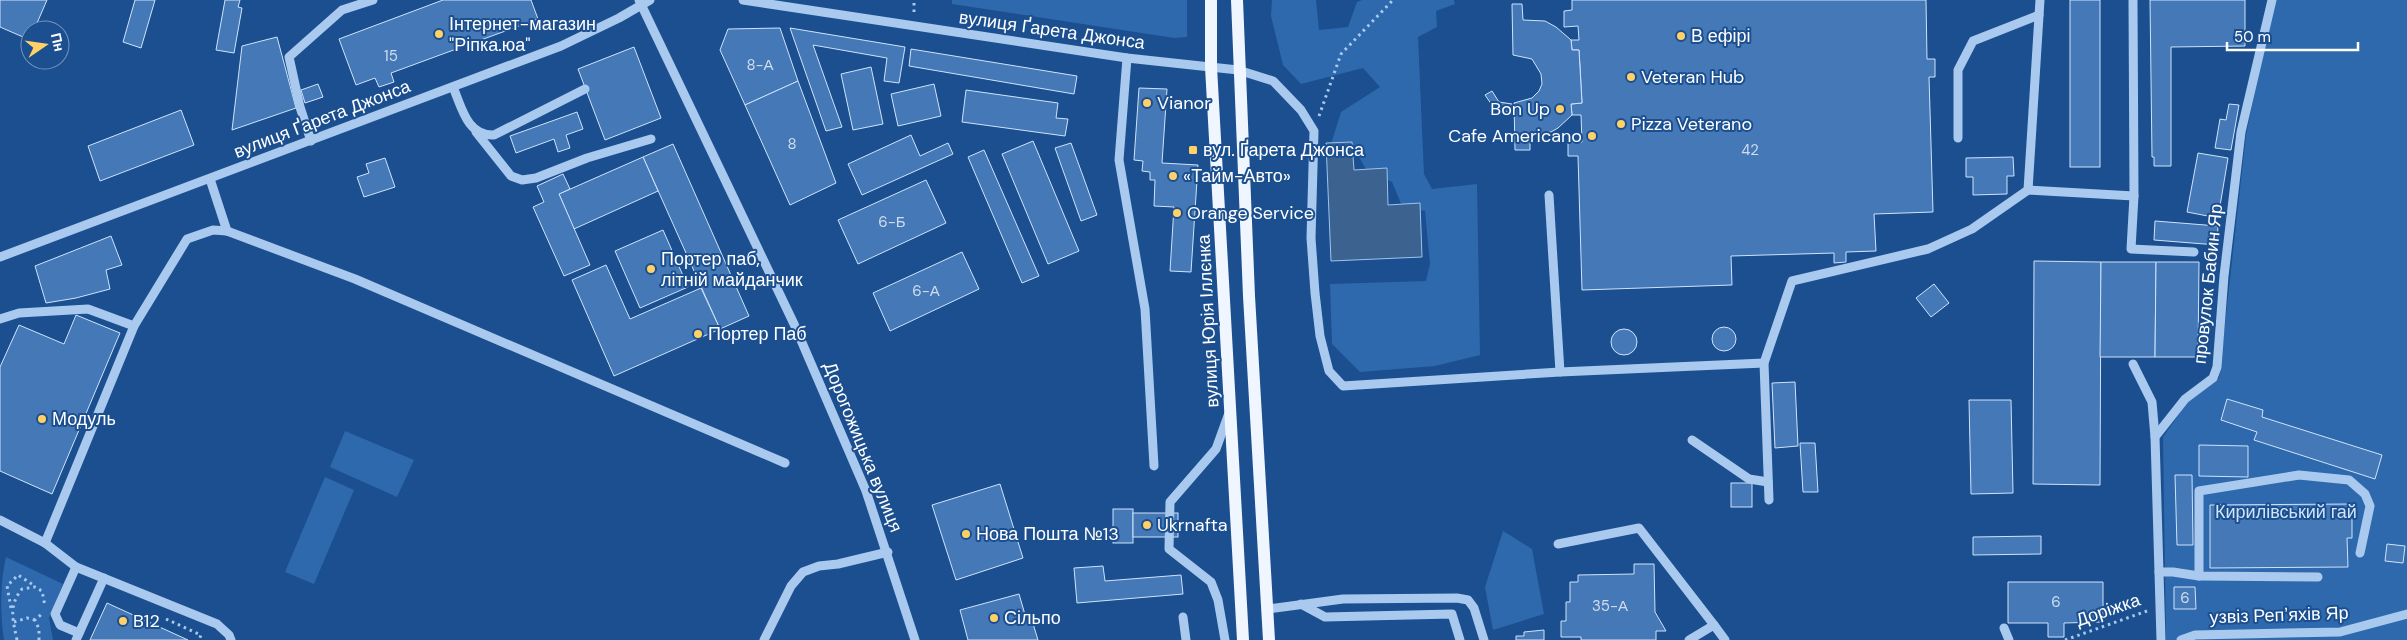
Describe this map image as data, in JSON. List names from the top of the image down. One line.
{"streets":{"main road":["вулиця Юрія Іллєнка"],"street":["вулиця Ґарета Джонса","провулок Бабин Яр","Дорогожицька вулиця","узвіз Репʼяхів Яр"],"path":["Доріжка"]},"crossings":[["вулиця Ґарета Джонса","вулиця Юрія Іллєнка"],["вулиця Ґарета Джонса","Дорогожицька вулиця"]],"parks":["Кирилівський гай"],"places":{"other":["Інтернет-магазин \"Ріпка.юа\"","В ефірі","Veteran Hub","Vianor","Bon Up","Pizza Veterano","Cafe Americano","«Тайм-Авто»","Orange Service","Портер паб, літній майданчик","Портер Паб","Модуль","Ukrnafta","Нова Пошта №13","Сільпо","B12"],"transit":["вул. Ґарета Джонса"]},"house_numbers":["15","8-А","8","42","6-Б","6-А","6","6","35-А"],"scale_bar":"50 m","north":"right"}
